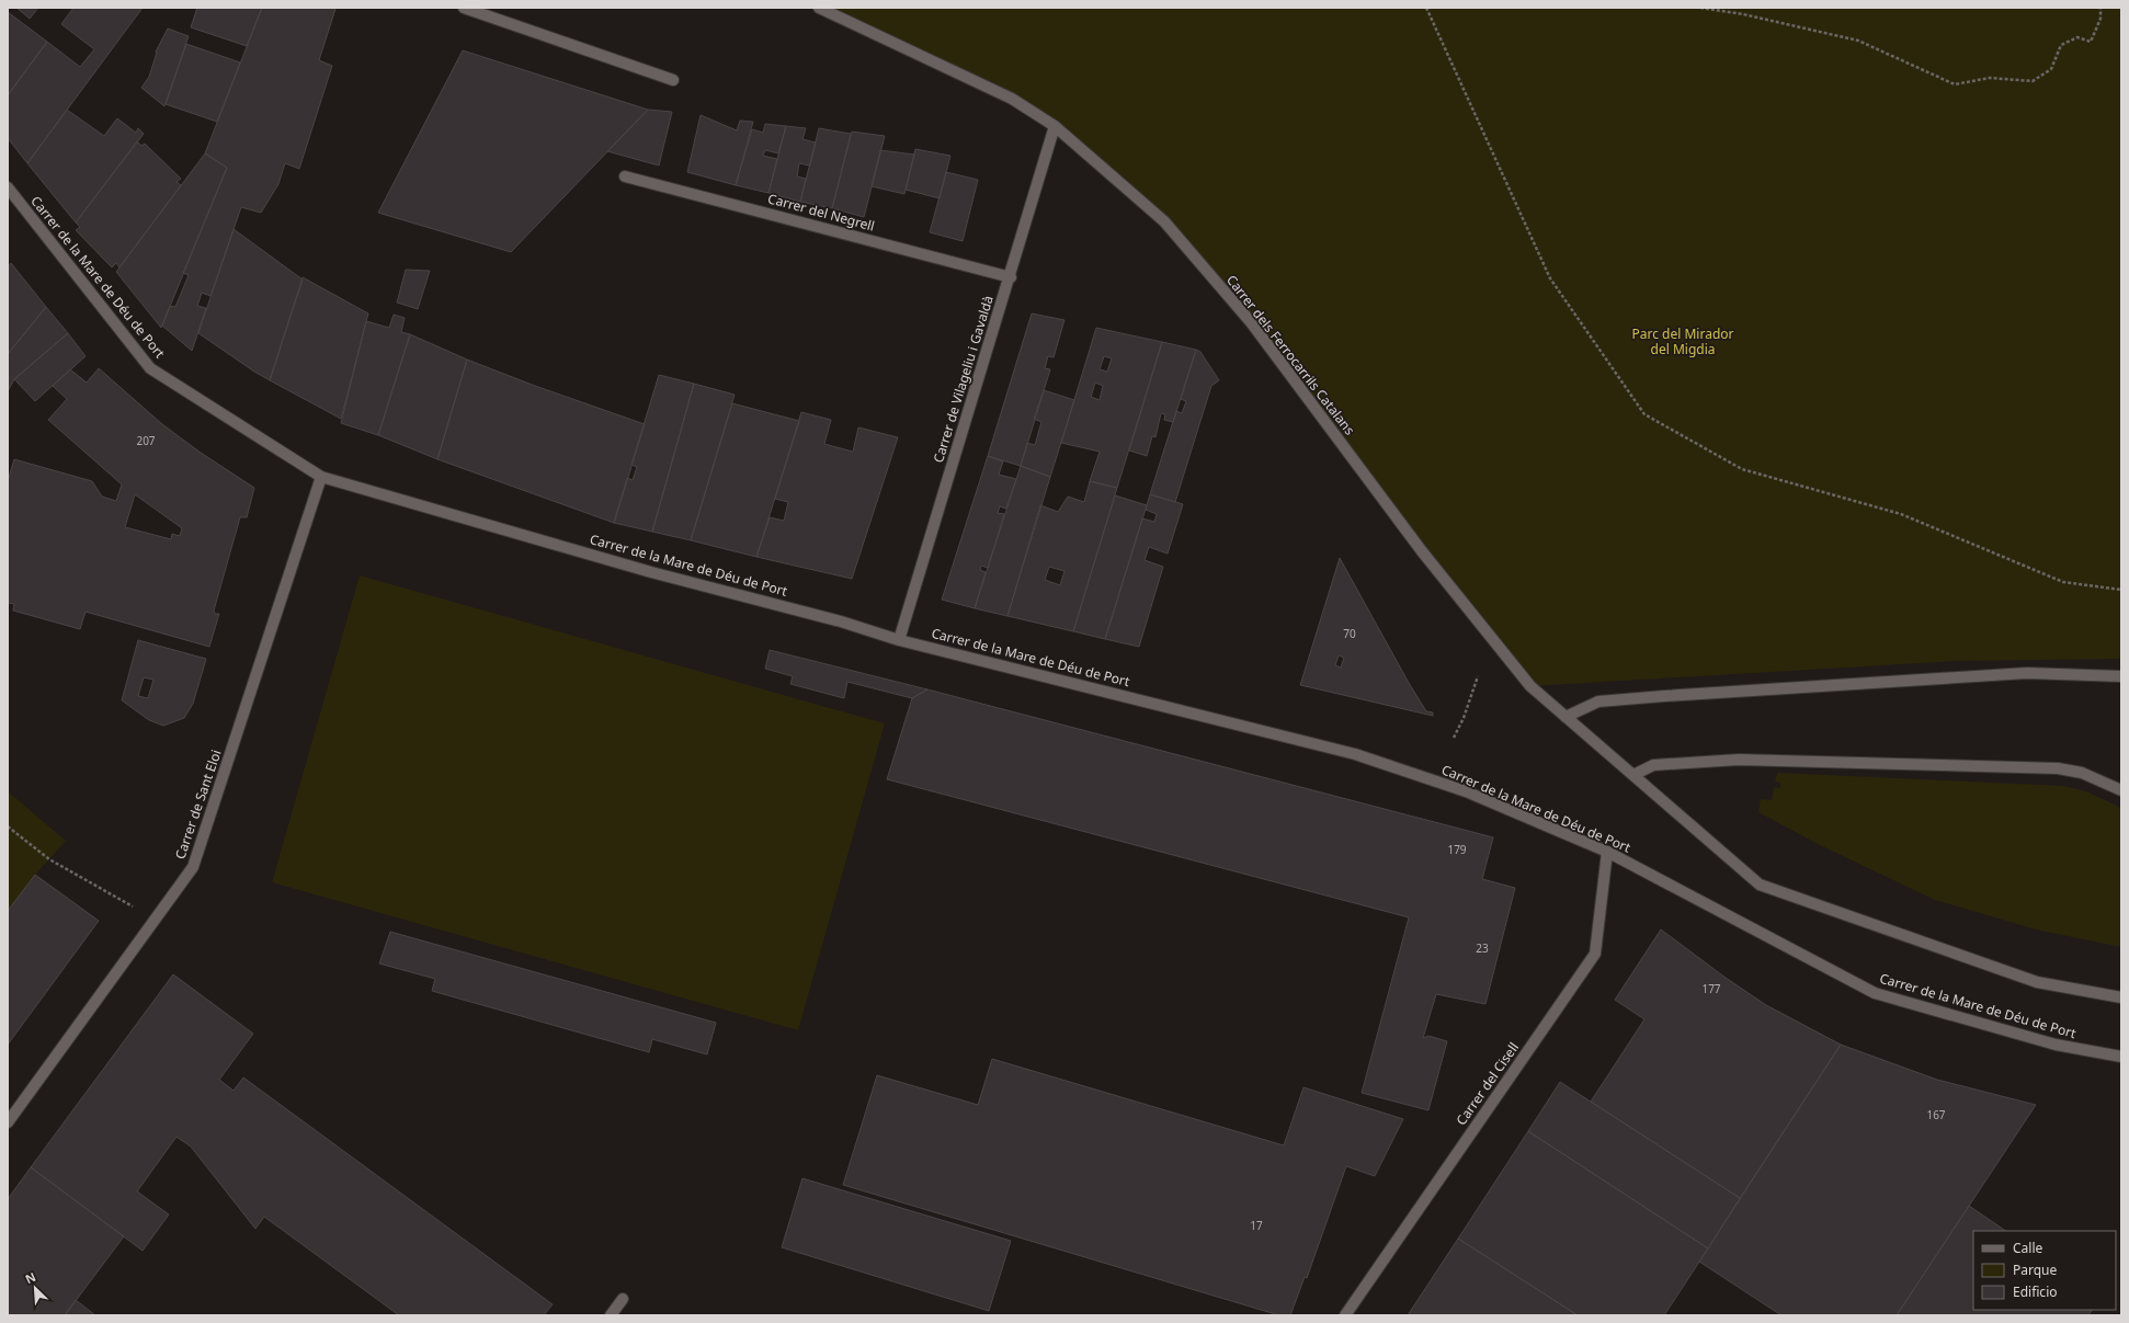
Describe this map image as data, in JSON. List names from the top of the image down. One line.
{"streets":{"street":["Carrer del Negrell","Carrer de la Mare de Déu de Port","Carrer dels Ferrocarrils Catalans","Carrer de Vilageliu i Gavaldà","Carrer de Sant Eloi","Carrer del Cisell"]},"crossings":[["Carrer del Negrell","Carrer de Vilageliu i Gavaldà"],["Carrer de la Mare de Déu de Port","Carrer de Vilageliu i Gavaldà"],["Carrer de la Mare de Déu de Port","Carrer de Sant Eloi"],["Carrer de la Mare de Déu de Port","Carrer del Cisell"],["Carrer dels Ferrocarrils Catalans","Carrer de Vilageliu i Gavaldà"]],"parks":["Parc del Mirador del Migdia"],"house_numbers":["207","70","179","23","177","167","17"],"legend":["Calle","Parque","Edificio"],"north":"top left"}
